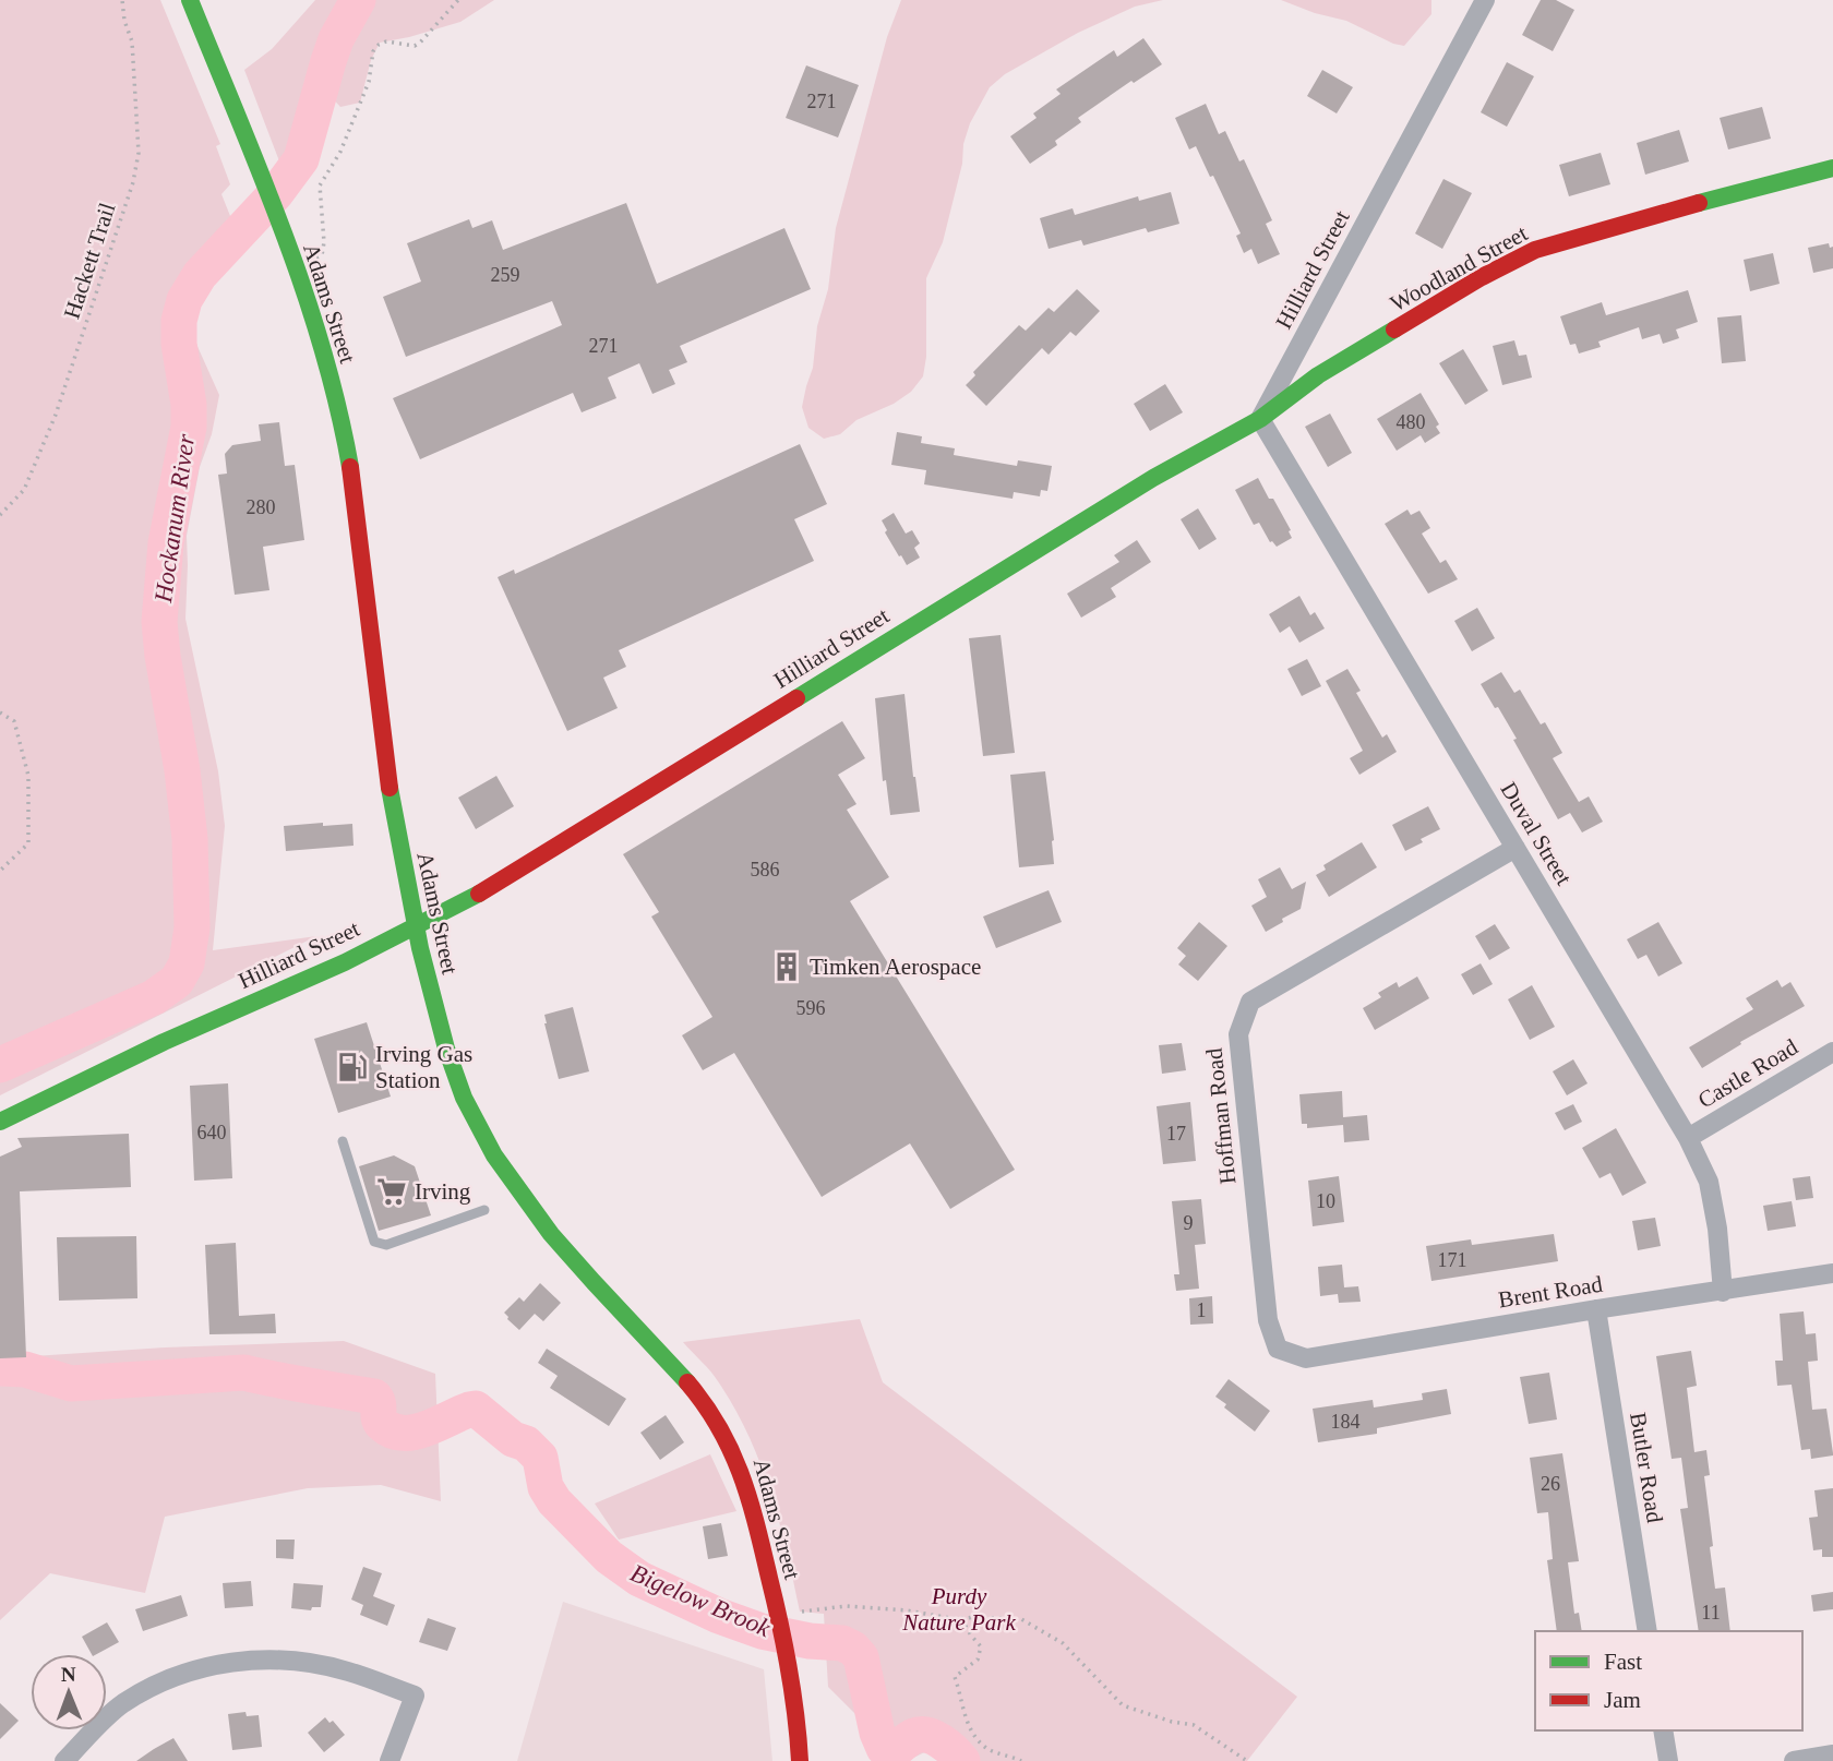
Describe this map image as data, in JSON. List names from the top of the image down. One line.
{"streets":{"street":["Woodland Street","Hilliard Street","Adams Street","Duval Street","Castle Road","Hoffman Road","Brent Road","Butler Road"],"path":["Hackett Trail"]},"crossings":[["Woodland Street","Hilliard Street"],["Woodland Street","Duval Street"],["Hilliard Street","Adams Street"],["Hilliard Street","Duval Street"],["Duval Street","Castle Road"],["Duval Street","Hoffman Road"],["Duval Street","Brent Road"],["Hoffman Road","Brent Road"],["Brent Road","Butler Road"]],"water":["Hockanum River","Bigelow Brook"],"parks":["Purdy Nature Park"],"places":{"building":["Timken Aerospace"],"fuel station":["Irving Gas Station"],"supermarket":["Irving"]},"house_numbers":["271","259","271","480","280","586","596","640","17","10","9","171","1","184","26","11"],"legend":["Fast","Jam"],"north":"top"}
